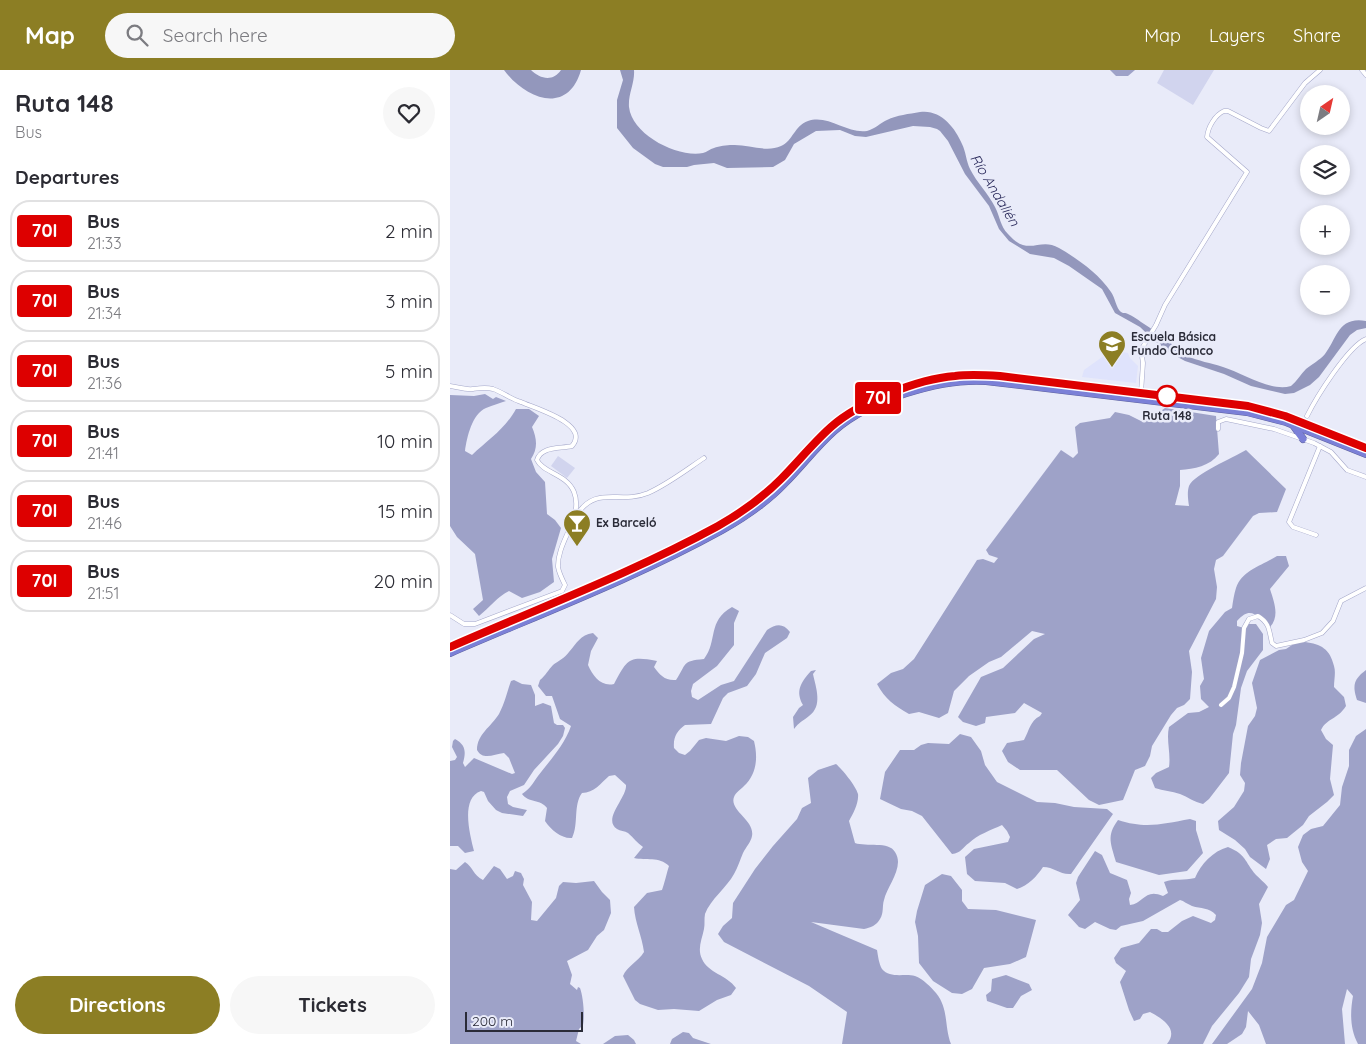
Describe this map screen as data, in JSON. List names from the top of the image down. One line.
{"water":["Río Andalién"],"places":{"school or university":["Escuela Básica Fundo Chanco"],"other":["Ruta 148"],"bar":["Ex Barceló"]},"lines":["bus line 70I"],"scale_bar":"200 m","north":"top right","page":{"header":"Map","search":"Search here","nav":["Map","Layers","Share"],"heading":[["Ruta 148","Bus"],"Departures"],"on_map":"70I","map_buttons":["+","−"],"list":[{"mark":"70I","name":"Bus","note":"21:33","value":"2 min"},{"mark":"70I","name":"Bus","note":"21:34","value":"3 min"},{"mark":"70I","name":"Bus","note":"21:36","value":"5 min"},{"mark":"70I","name":"Bus","note":"21:41","value":"10 min"},{"mark":"70I","name":"Bus","note":"21:46","value":"15 min"},{"mark":"70I","name":"Bus","note":"21:51","value":"20 min"}],"buttons":["Directions","Tickets"],"scale":"200 m"}}
